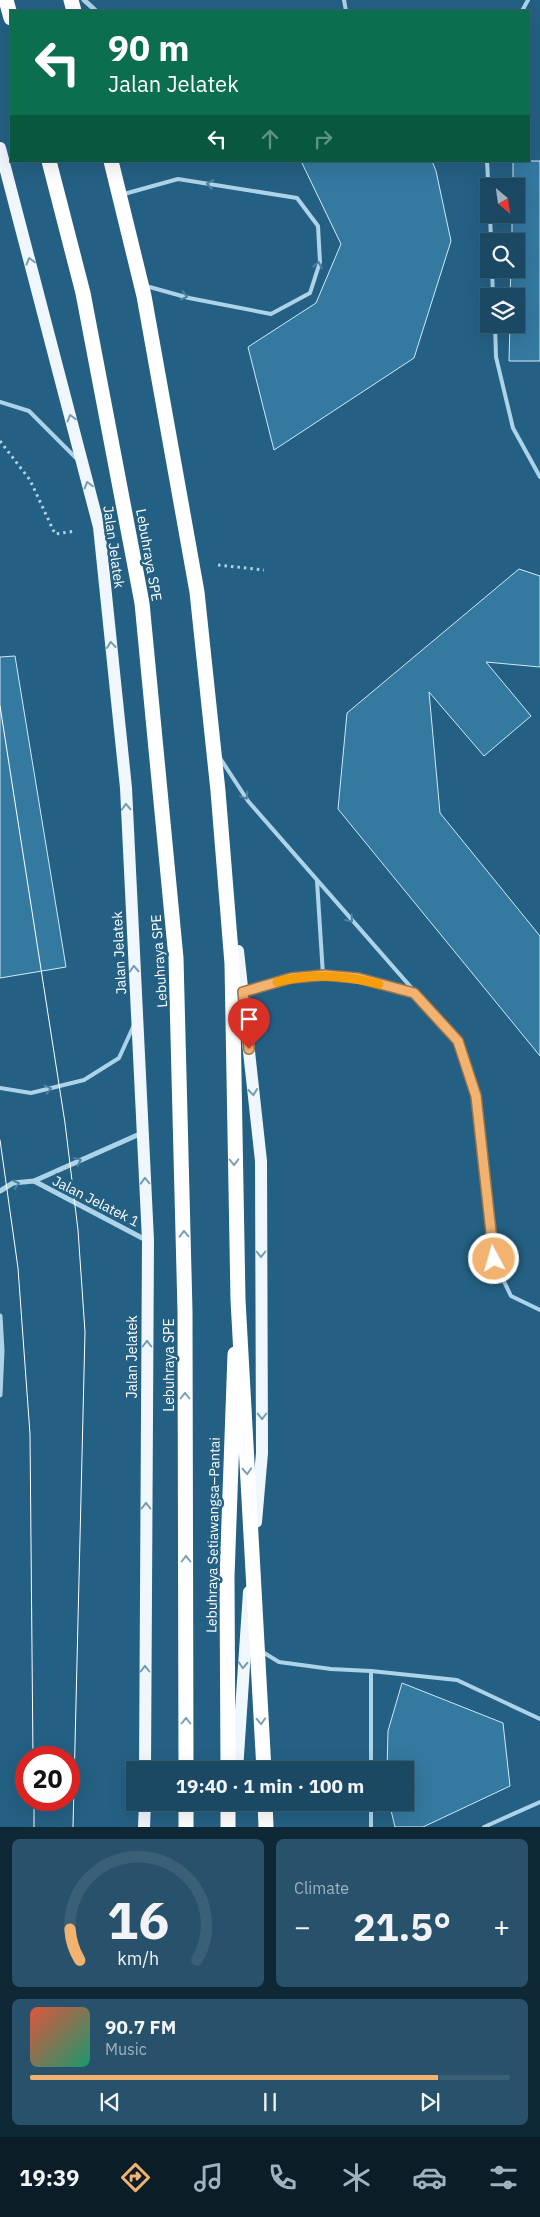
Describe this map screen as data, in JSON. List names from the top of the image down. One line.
{"streets":{"highway":["Lebuhraya SPE","Lebuhraya Setiawangsa–Pantai"],"main road":["Jalan Jelatek"],"street":["Jalan Jelatek 1"]},"crossings":[["Jalan Jelatek","Jalan Jelatek 1"]],"one_way":["Jalan Jelatek 1"],"north":"bottom right","page":{"turn":["90 m","Jalan Jelatek"],"limit":"20","trip":"19:40 · 1 min · 100 m","tile":"Climate","heat":["−","21.5°","+"],"song":["90.7 FM","Music"],"tabs":"19:39","gauge":["16","km/h"]}}
